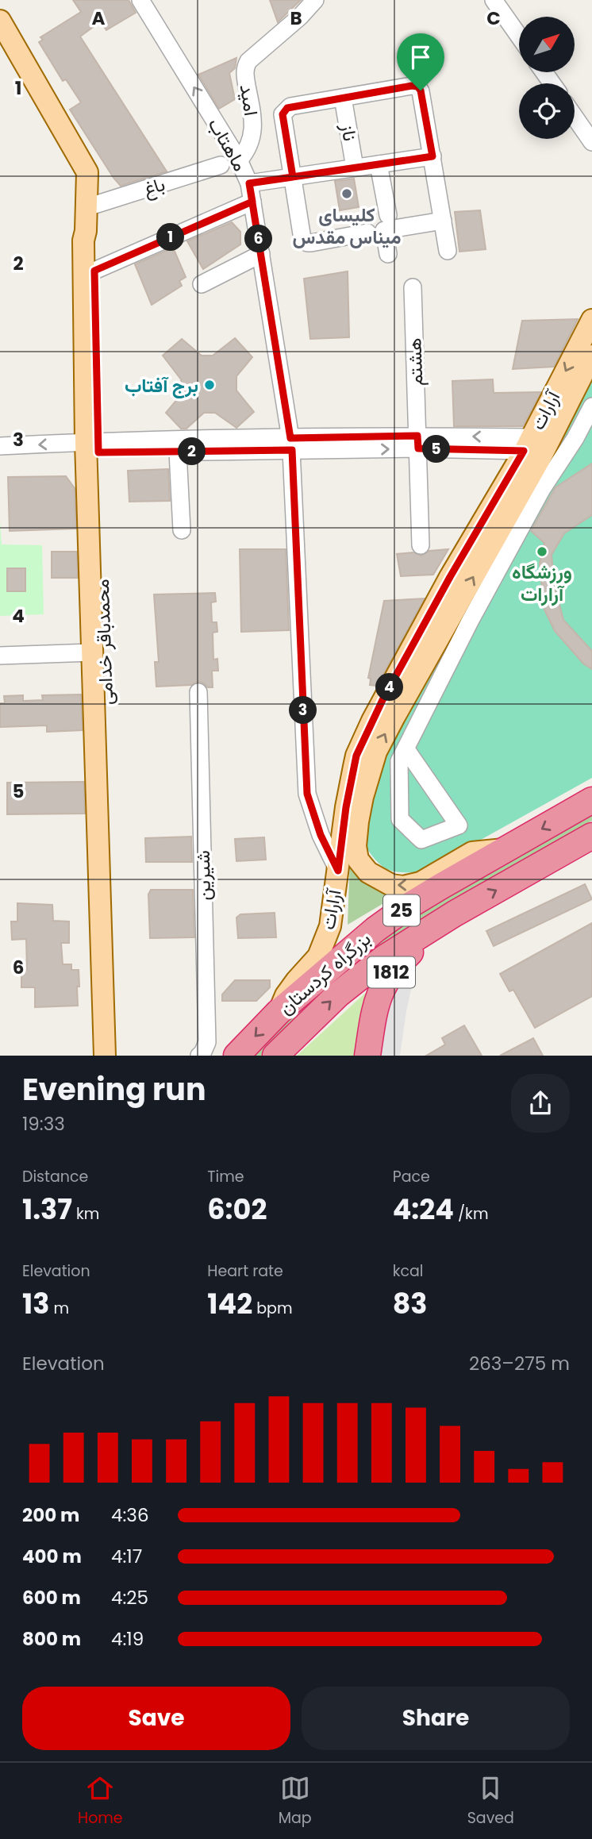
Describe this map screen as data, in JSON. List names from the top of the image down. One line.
{"streets":{"highway":["25","1812","بزرگراه کردستان"],"main road":["آرارات","محمدباقر خدامی"],"street":["امید","ناز","ماهتاب","باغ","هشتم","شیرین"]},"crossings":[["امید","ماهتاب"],["ماهتاب","آرارات"],["باغ","محمدباقر خدامی"],["آرارات","بزرگراه کردستان"],["1812","بزرگراه کردستان"]],"places":["کلیسای میناس مقدس","برج آفتاب","ورزشگاه آرارات"],"north":"top right","page":{"pins":["1","6","5","2","4","3"],"heading":["Evening run","19:33"],"stats":[["Distance","1.37 km"],["Time","6:02"],["Pace","4:24 /km"],["Elevation","13 m"],["Heart rate","142 bpm"],["kcal","83"]],"chart":["Elevation","263–275 m"],"list":[{"name":"200 m","note":"4:36"},{"name":"400 m","note":"4:17"},{"name":"600 m","note":"4:25"},{"name":"800 m","note":"4:19"}],"buttons":["Save","Share"],"tabs":["Home","Map","Saved"]},"grid":{"columns":["A","B","C"],"rows":["1","2","3","4","5","6"]}}
